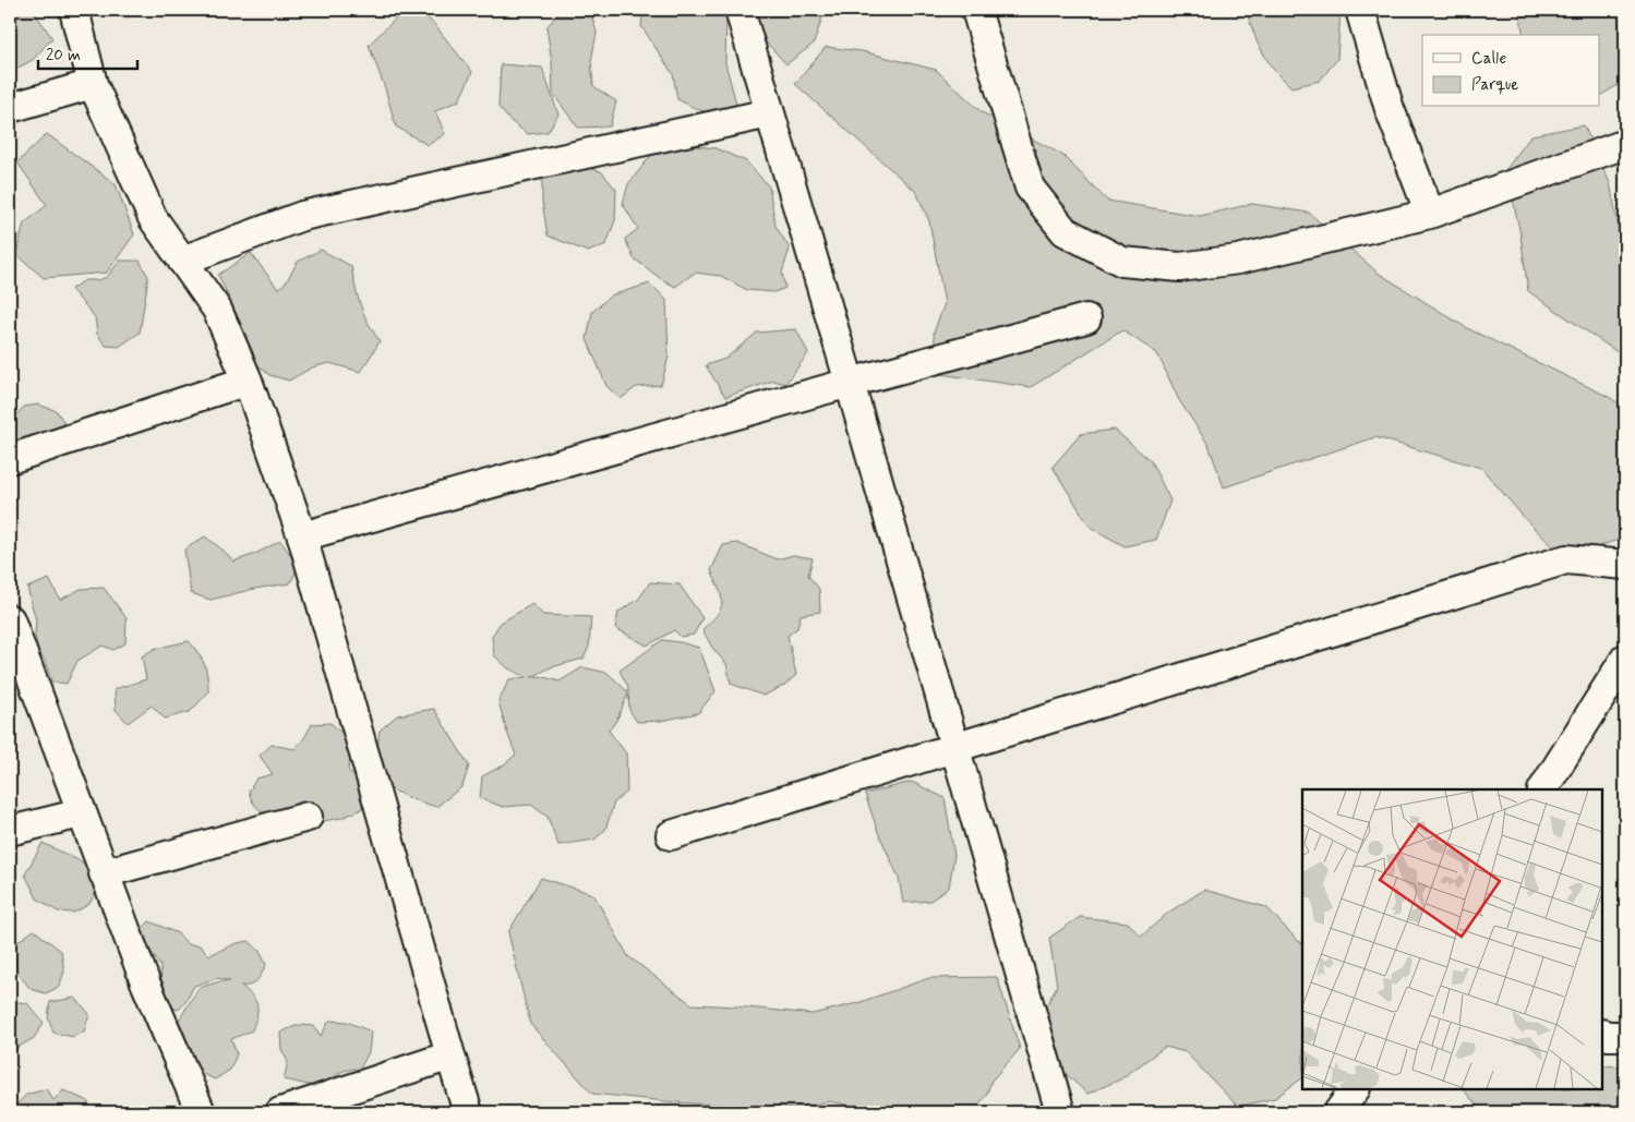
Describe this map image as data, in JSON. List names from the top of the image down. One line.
{"legend":["Calle","Parque"],"scale_bar":"20 m"}
